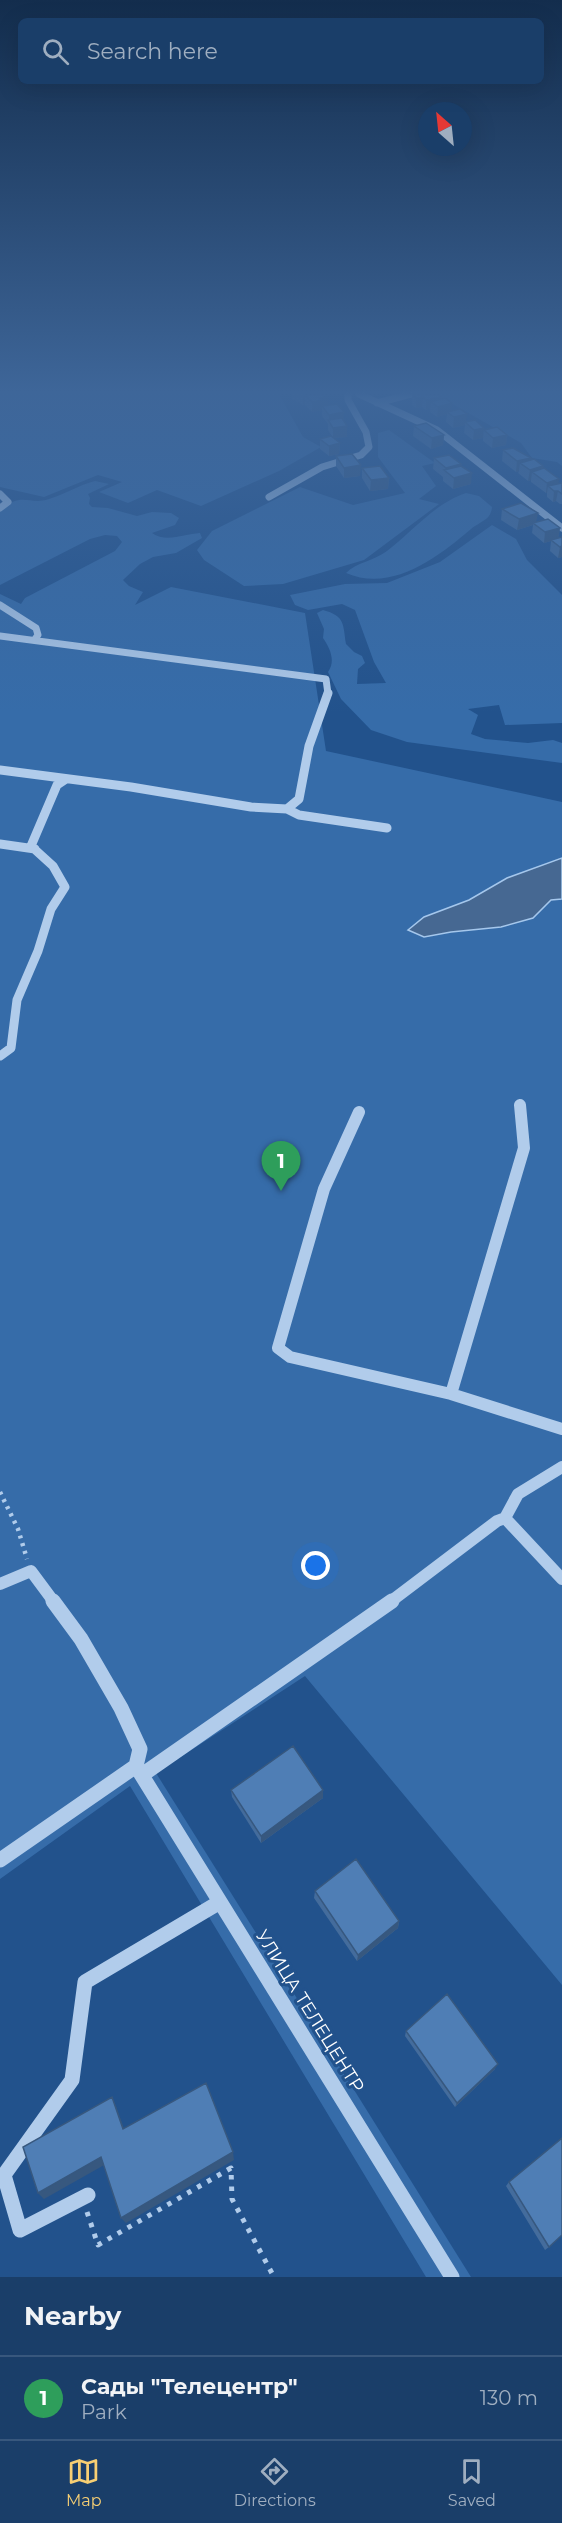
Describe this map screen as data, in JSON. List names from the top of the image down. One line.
{"streets":{"street":["УЛИЦА ТЕЛЕЦЕНТР"]},"north":"top left","page":{"search":"Search here","pins":"1","heading":"Nearby","list":[{"mark":"1","name":"Сады \"Телецентр\"","note":"Park","value":"130 m"}],"nav":["Map","Directions","Saved"]}}
